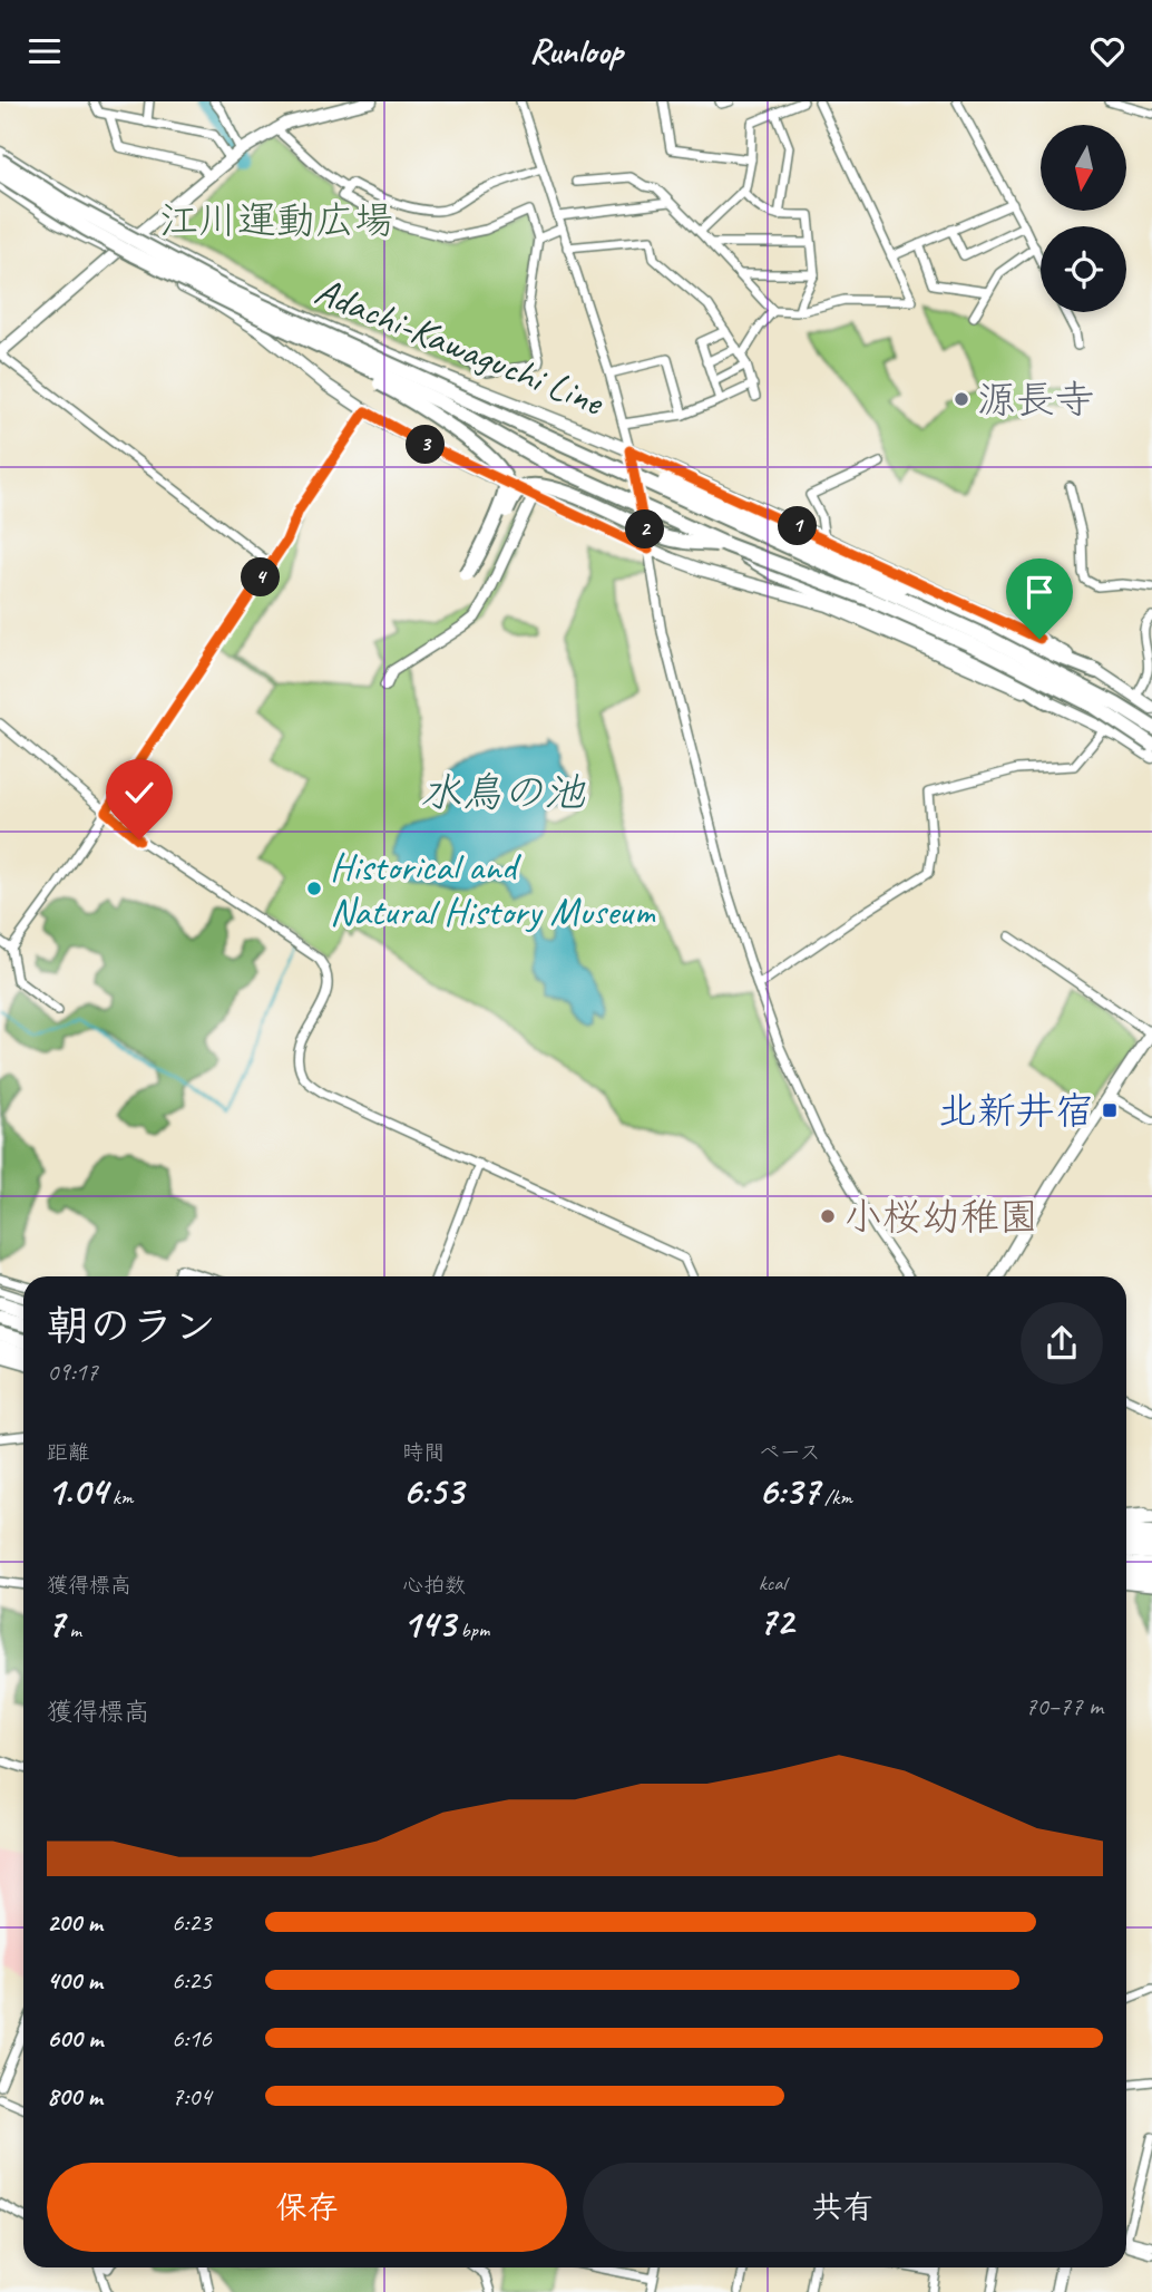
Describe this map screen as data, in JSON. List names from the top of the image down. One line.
{"streets":{"main road":["Adachi-Kawaguchi Line"]},"water":["水鳥の池"],"parks":["江川運動広場"],"places":{"other":["源長寺","Historical and Natural History Museum","小桜幼稚園"],"transit":["北新井宿"]},"north":"bottom","page":{"header":"Runloop","pins":["3","1","2","4"],"heading":["朝のラン","09:17"],"stats":[["距離","1.04 km"],["時間","6:53"],["ペース","6:37 /km"],["獲得標高","7 m"],["心拍数","143 bpm"],["kcal","72"]],"chart":["獲得標高","70–77 m"],"list":[{"name":"200 m","note":"6:23"},{"name":"400 m","note":"6:25"},{"name":"600 m","note":"6:16"},{"name":"800 m","note":"7:04"}],"buttons":["保存","共有"]}}
